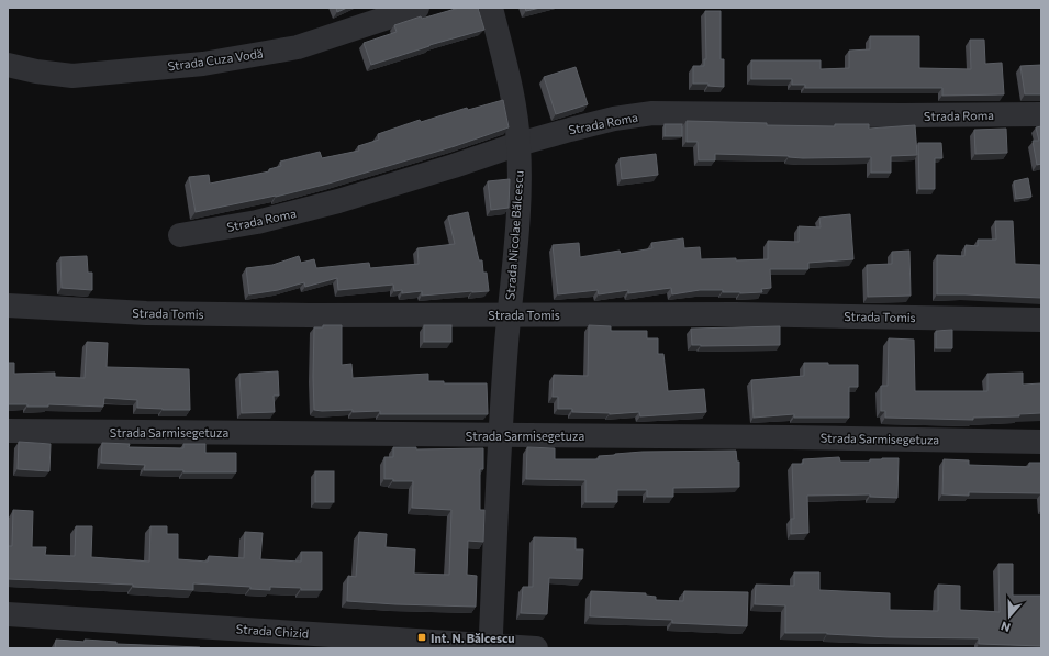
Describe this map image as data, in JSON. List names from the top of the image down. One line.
{"streets":{"street":["Strada Cuza Vodă","Strada Roma","Strada Nicolae Bălcescu","Strada Tomis","Strada Sarmisegetuza","Strada Chizid"]},"crossings":[["Strada Roma","Strada Nicolae Bălcescu"],["Strada Nicolae Bălcescu","Strada Tomis"],["Strada Nicolae Bălcescu","Strada Sarmisegetuza"],["Strada Nicolae Bălcescu","Strada Chizid"]],"places":{"transit":["Int. N. Bălcescu"]},"north":"bottom"}
